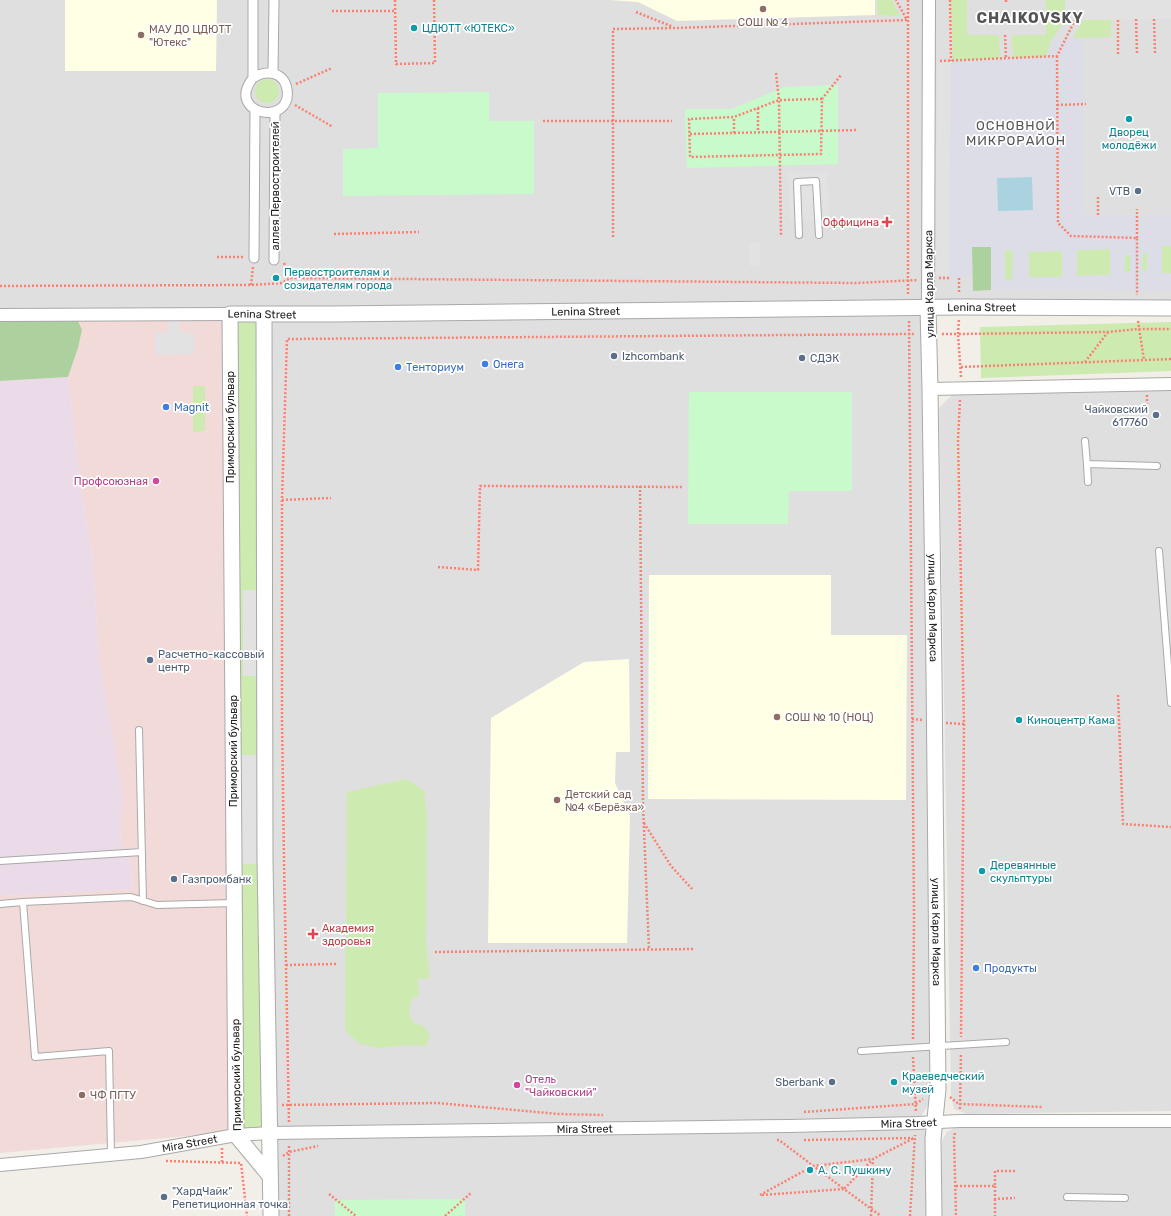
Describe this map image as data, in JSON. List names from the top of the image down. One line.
{"streets":{"street":["аллея Первостроителей","улица Карла Маркса","Lenina Street","Приморский бульвар","Mira Street"]},"crossings":[["улица Карла Маркса","Lenina Street"],["улица Карла Маркса","Mira Street"],["Lenina Street","Приморский бульвар"],["Приморский бульвар","Mira Street"]],"districts":["CHAIKOVSKY","ОСНОВНОЙ МИКРОРАЙОН"],"places":{"other":["СОШ № 4","ЦДЮТТ «ЮТЕКС»","МАУ ДО ЦДЮТТ \"Ютекс\"","Дворец молодёжи","VTB","Первостроителям и созидателям города","Izhcombank","СДЭК","Онега","Тенториум","Magnit","Чайковский 617760","Профсоюзная","Расчетно-кассовый центр","СОШ № 10 (НОЦ)","Киноцентр Кама","Детский сад №4 «Берёзка»","Деревянные скульптуры","Газпромбанк","Продукты","Sberbank","Краеведческий музей","Отель \"Чайковский\"","ЧФ ПГТУ","А. С. Пушкину","\"ХардЧайк\" Репетиционная точка"],"health":["Оффицина","Академия здоровья"]}}
